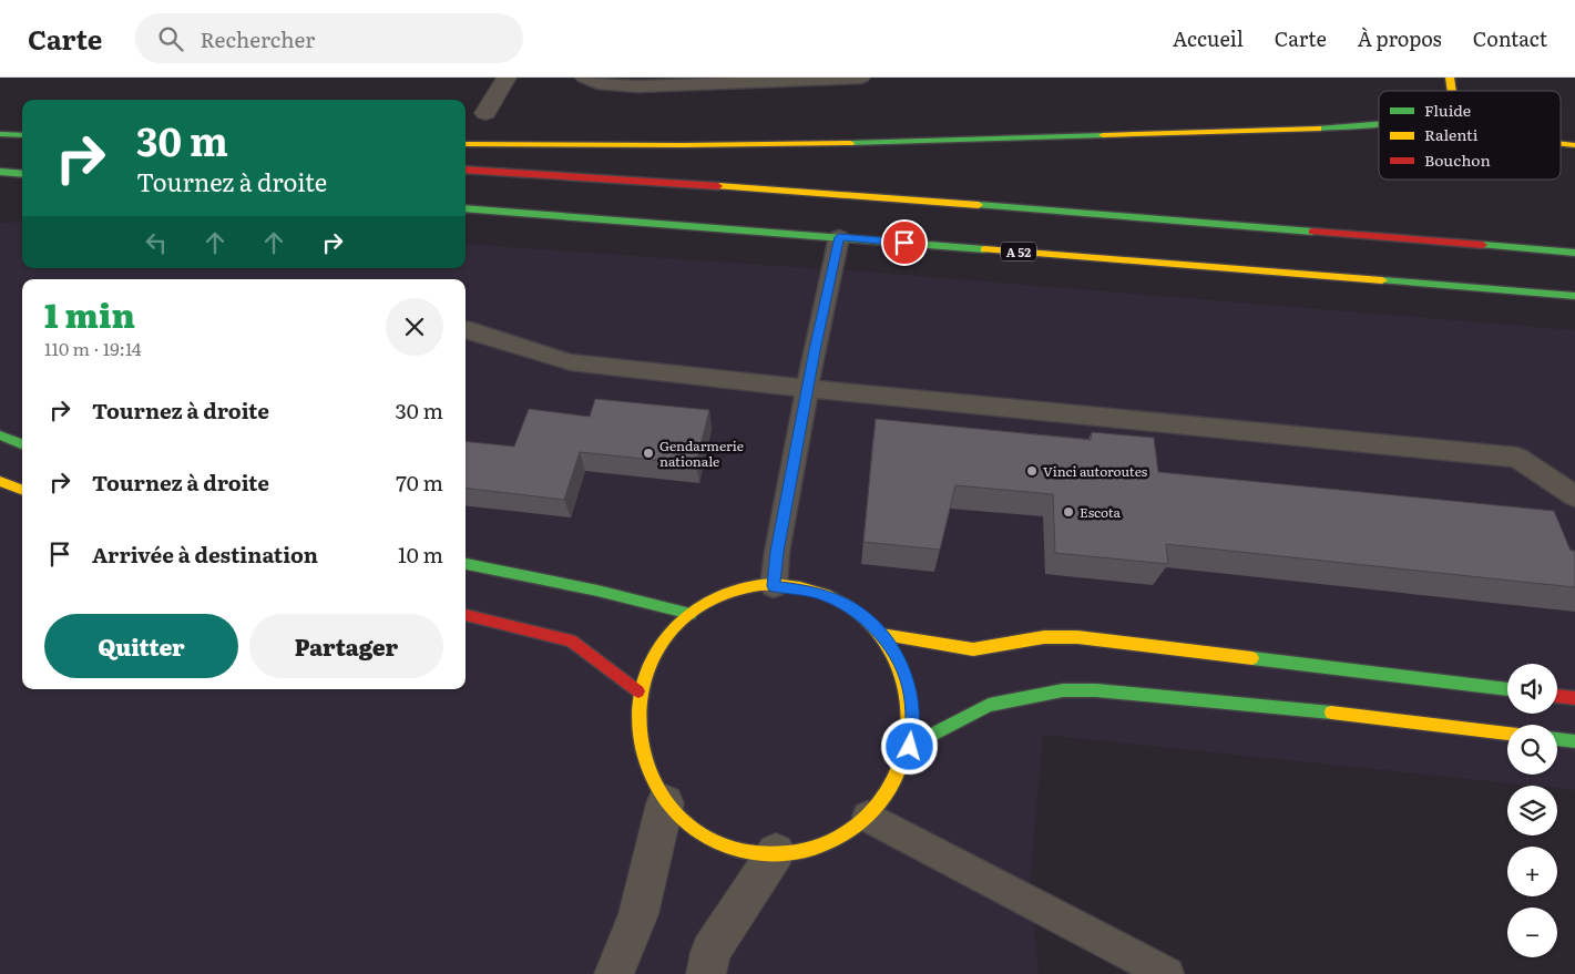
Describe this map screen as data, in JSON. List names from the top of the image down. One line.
{"streets":{"main road":["A 52"]},"places":["Gendarmerie nationale","Vinci autoroutes","Escota"],"legend":["Fluide","Ralenti","Bouchon"],"page":{"header":"Carte","search":"Rechercher","nav":["Accueil","Carte","À propos","Contact"],"turn":["30 m","Tournez à droite"],"heading":["1 min","110 m · 19:14"],"list":[{"name":"Tournez à droite","value":"30 m"},{"name":"Tournez à droite","value":"70 m"},{"name":"Arrivée à destination","value":"10 m"}],"buttons":["Quitter","Partager"],"map_buttons":["+","−"]}}
